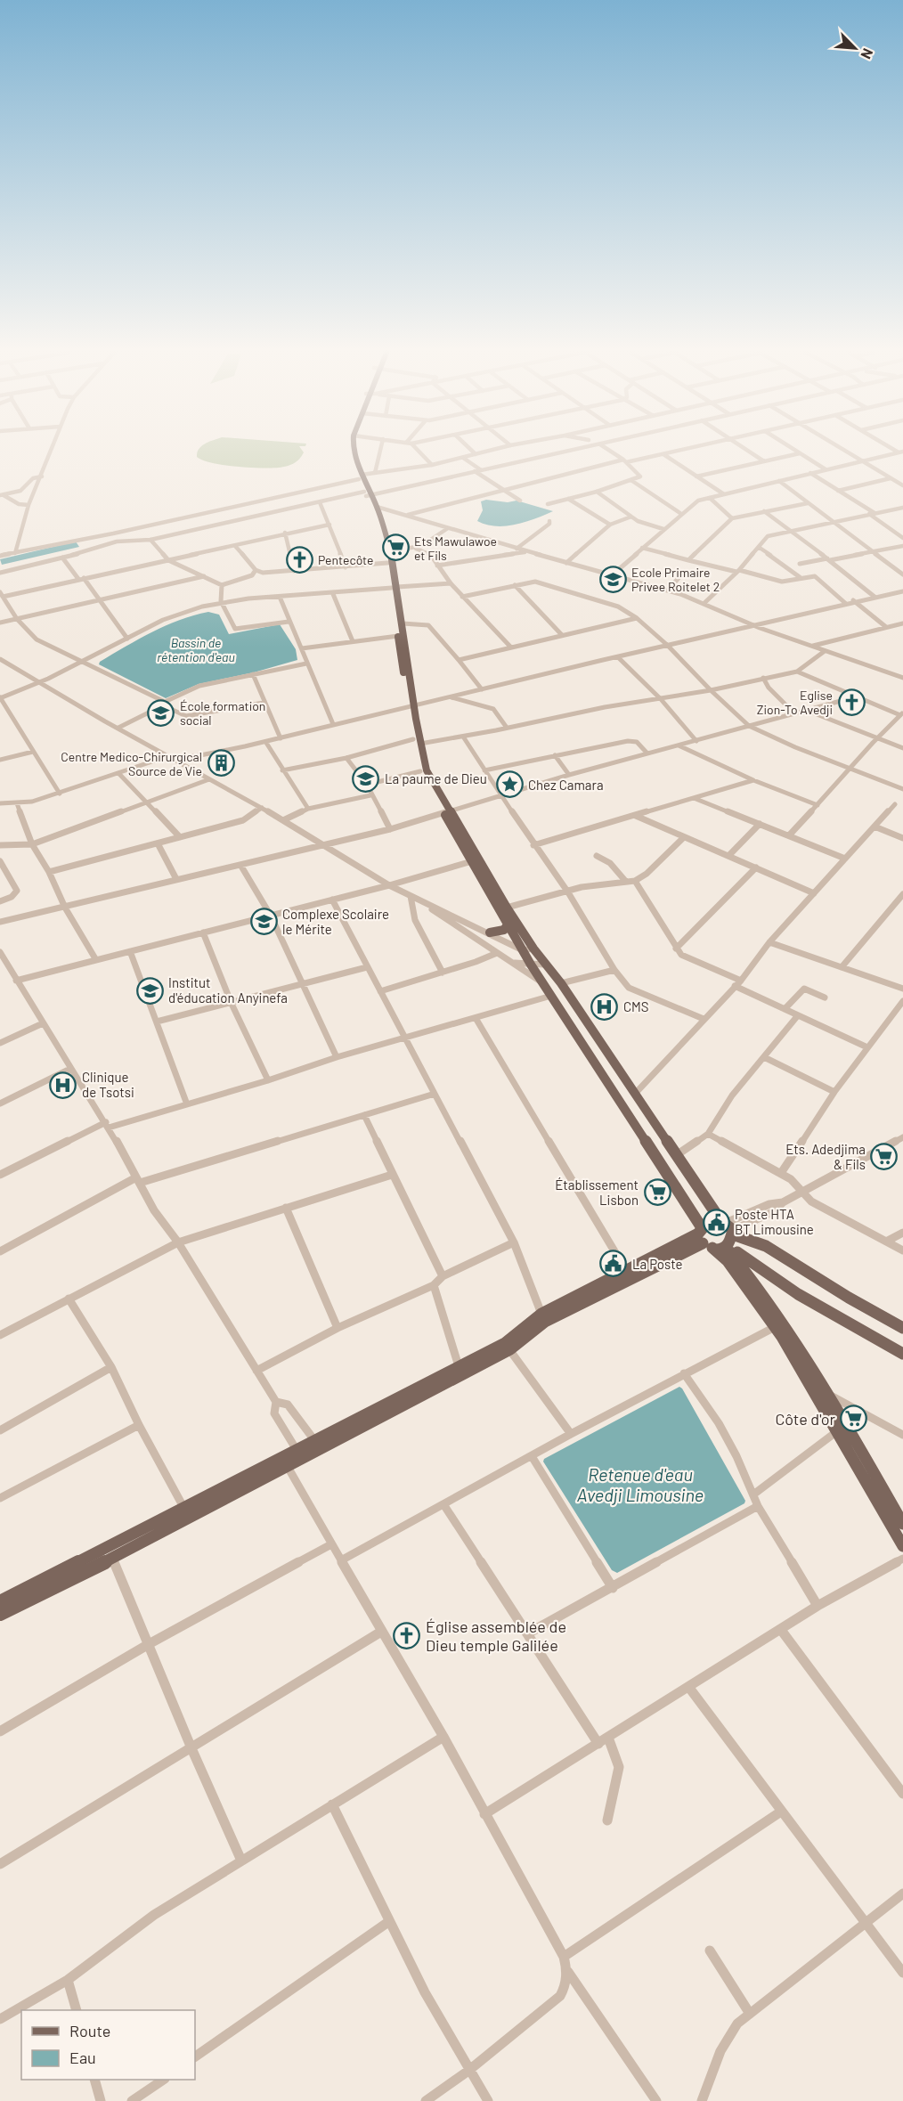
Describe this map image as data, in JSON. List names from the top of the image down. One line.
{"water":["Bassin de rétention d'eau","Retenue d'eau Avedji Limousine"],"places":{"supermarket":["Ets Mawulawoe et Fils","Ets. Adedjima & Fils","Établissement Lisbon","Côte d'or"],"church":["Pentecôte","Eglise Zion-To Avedji","Église assemblée de Dieu temple Galilée"],"school or university":["Ecole Primaire Privee Roitelet 2","École formation social","La paume de Dieu","Complexe Scolaire le Mérite","Institut d'éducation Anyinefa"],"building":["Centre Medico-Chirurgical Source de Vie"],"place":["Chez Camara"],"hospital":["CMS","Clinique de Tsotsi"],"public building":["Poste HTA BT Limousine","La Poste"]},"legend":["Route","Eau"],"north":"bottom right"}
